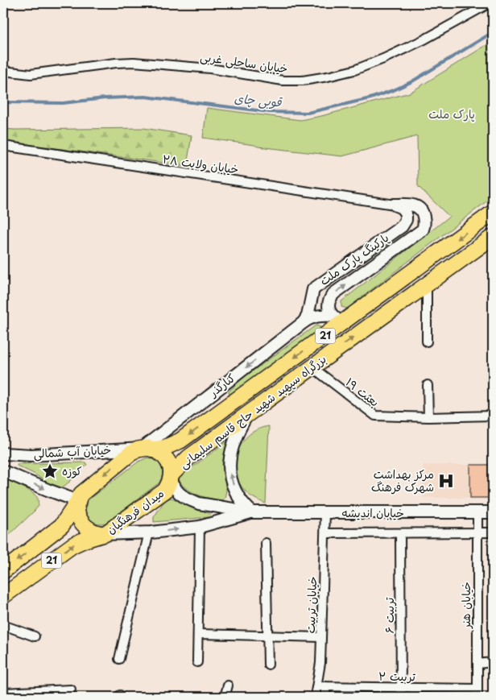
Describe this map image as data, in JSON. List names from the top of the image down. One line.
{"streets":{"highway":["21","بزرگراه سپهبد شهید حاج قاسم سلیمانی","میدان فرهنگیان"],"main road":["پارکینگ پارک ملت","کنارگذر","خیابان آب شمالی","خیابان اندیشه"],"street":["خیابان ساحلی غربی","خیابان ولایت ۲۸","بعثت ۱۹","خیابان تربیت","خیابان هنر","تربیت ۶","تربیت ۲"]},"crossings":[["خیابان ولایت ۲۸","پارکینگ پارک ملت"],["پارکینگ پارک ملت","کنارگذر"],["21","کنارگذر"],["21","بزرگراه سپهبد شهید حاج قاسم سلیمانی"],["21","خیابان آب شمالی"],["21","میدان فرهنگیان"],["21","خیابان اندیشه"],["کنارگذر","بزرگراه سپهبد شهید حاج قاسم سلیمانی"],["کنارگذر","خیابان آب شمالی"],["بعثت ۱۹","بزرگراه سپهبد شهید حاج قاسم سلیمانی"],["بزرگراه سپهبد شهید حاج قاسم سلیمانی","خیابان آب شمالی"],["بزرگراه سپهبد شهید حاج قاسم سلیمانی","میدان فرهنگیان"],["بزرگراه سپهبد شهید حاج قاسم سلیمانی","خیابان اندیشه"],["میدان فرهنگیان","خیابان اندیشه"],["خیابان اندیشه","خیابان تربیت"],["خیابان اندیشه","خیابان هنر"],["خیابان تربیت","تربیت ۲"],["خیابان هنر","تربیت ۲"],["تربیت ۶","تربیت ۲"]],"one_way":["کنارگذر"],"water":["قوبی چای"],"parks":["پارک ملت"],"places":{"place":["کوزه"],"hospital":["مرکز بهداشت شهرک فرهنگ"]}}
